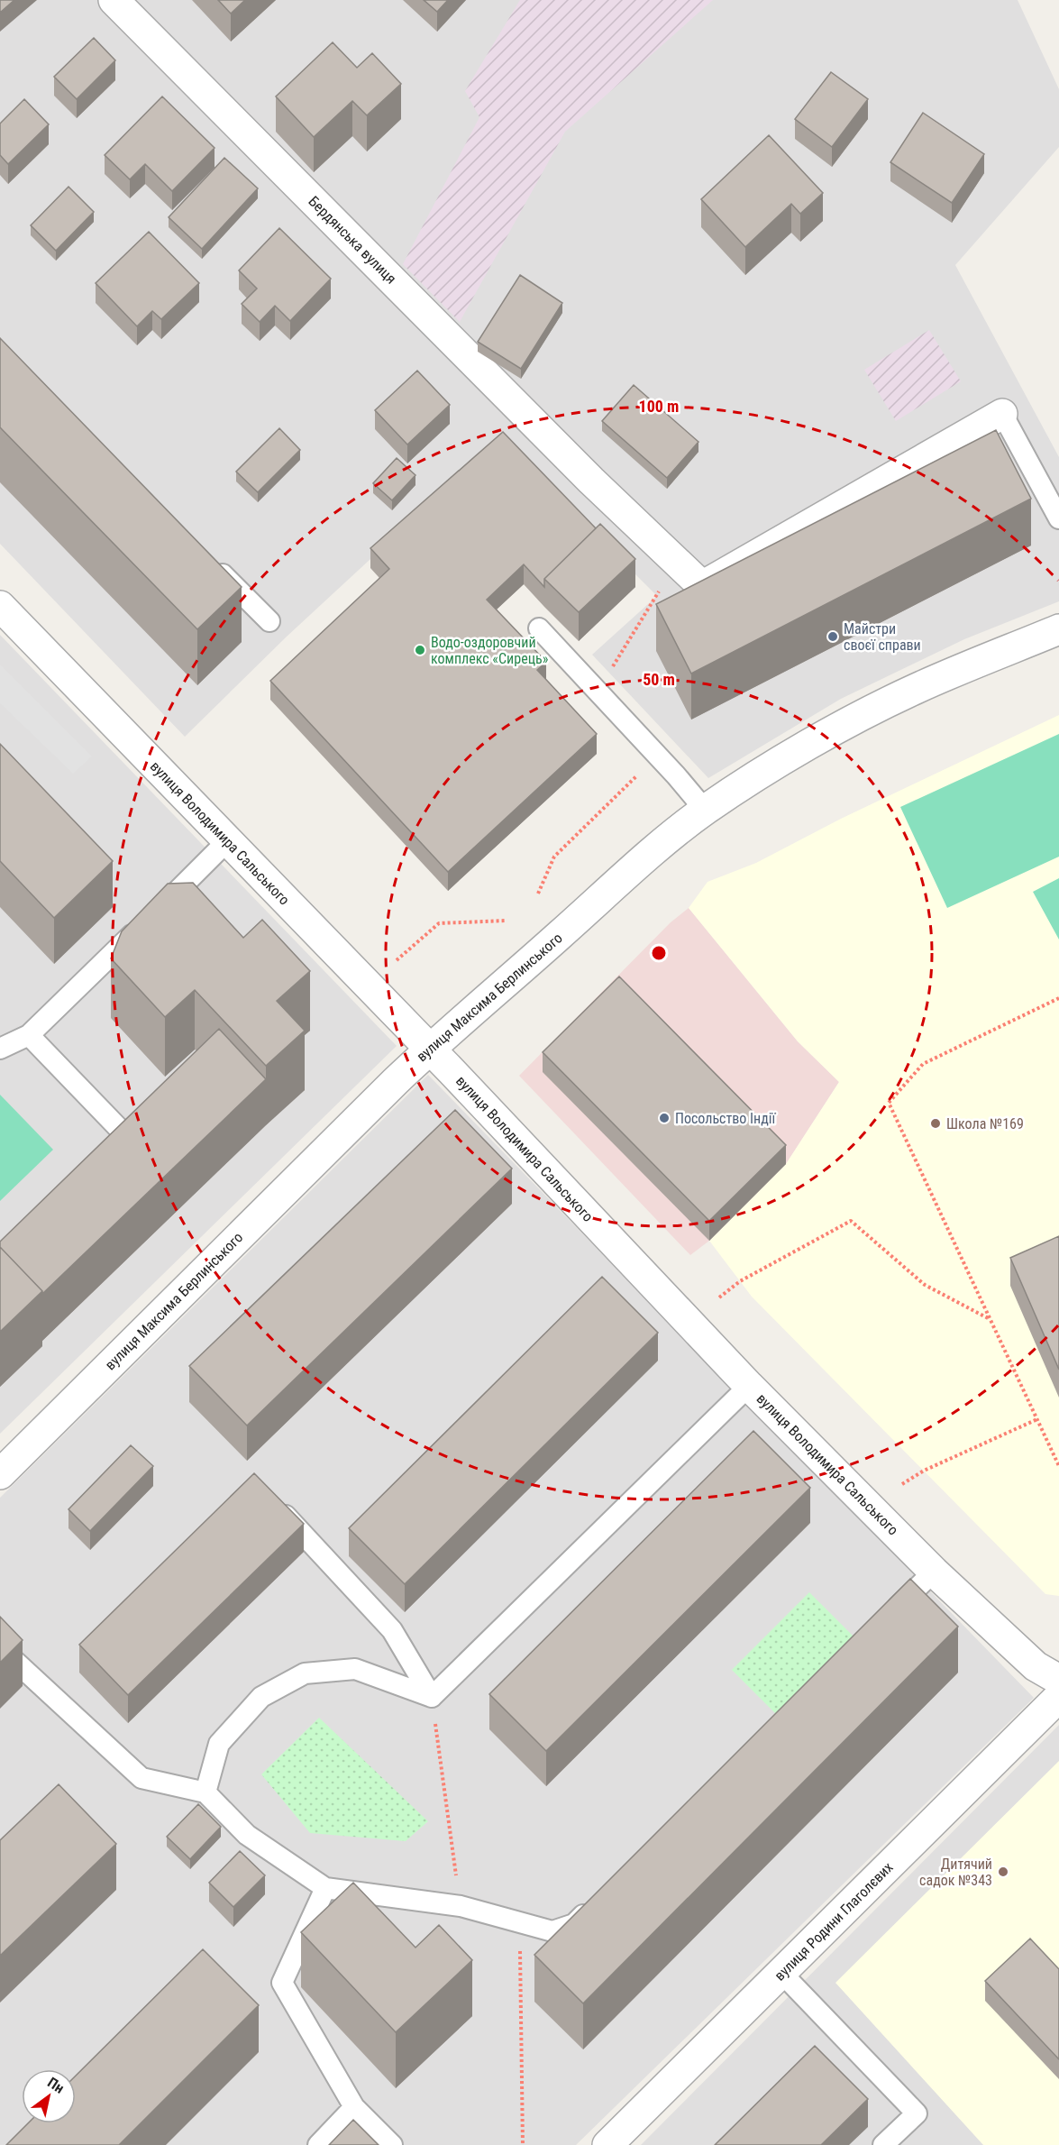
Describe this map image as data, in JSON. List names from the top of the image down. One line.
{"streets":{"street":["Бердянська вулиця","вулиця Володимира Сальського","вулиця Максима Берлинського","вулиця Родини Глаголєвих"]},"crossings":[["вулиця Володимира Сальського","вулиця Максима Берлинського"]],"places":["Майстри своєї справи","Водо-оздоровчий комплекс «Сирець»","Посольство Індії","Школа №169","Дитячий садок №343"],"north":"top right","rings":["100 m","50 m"]}
